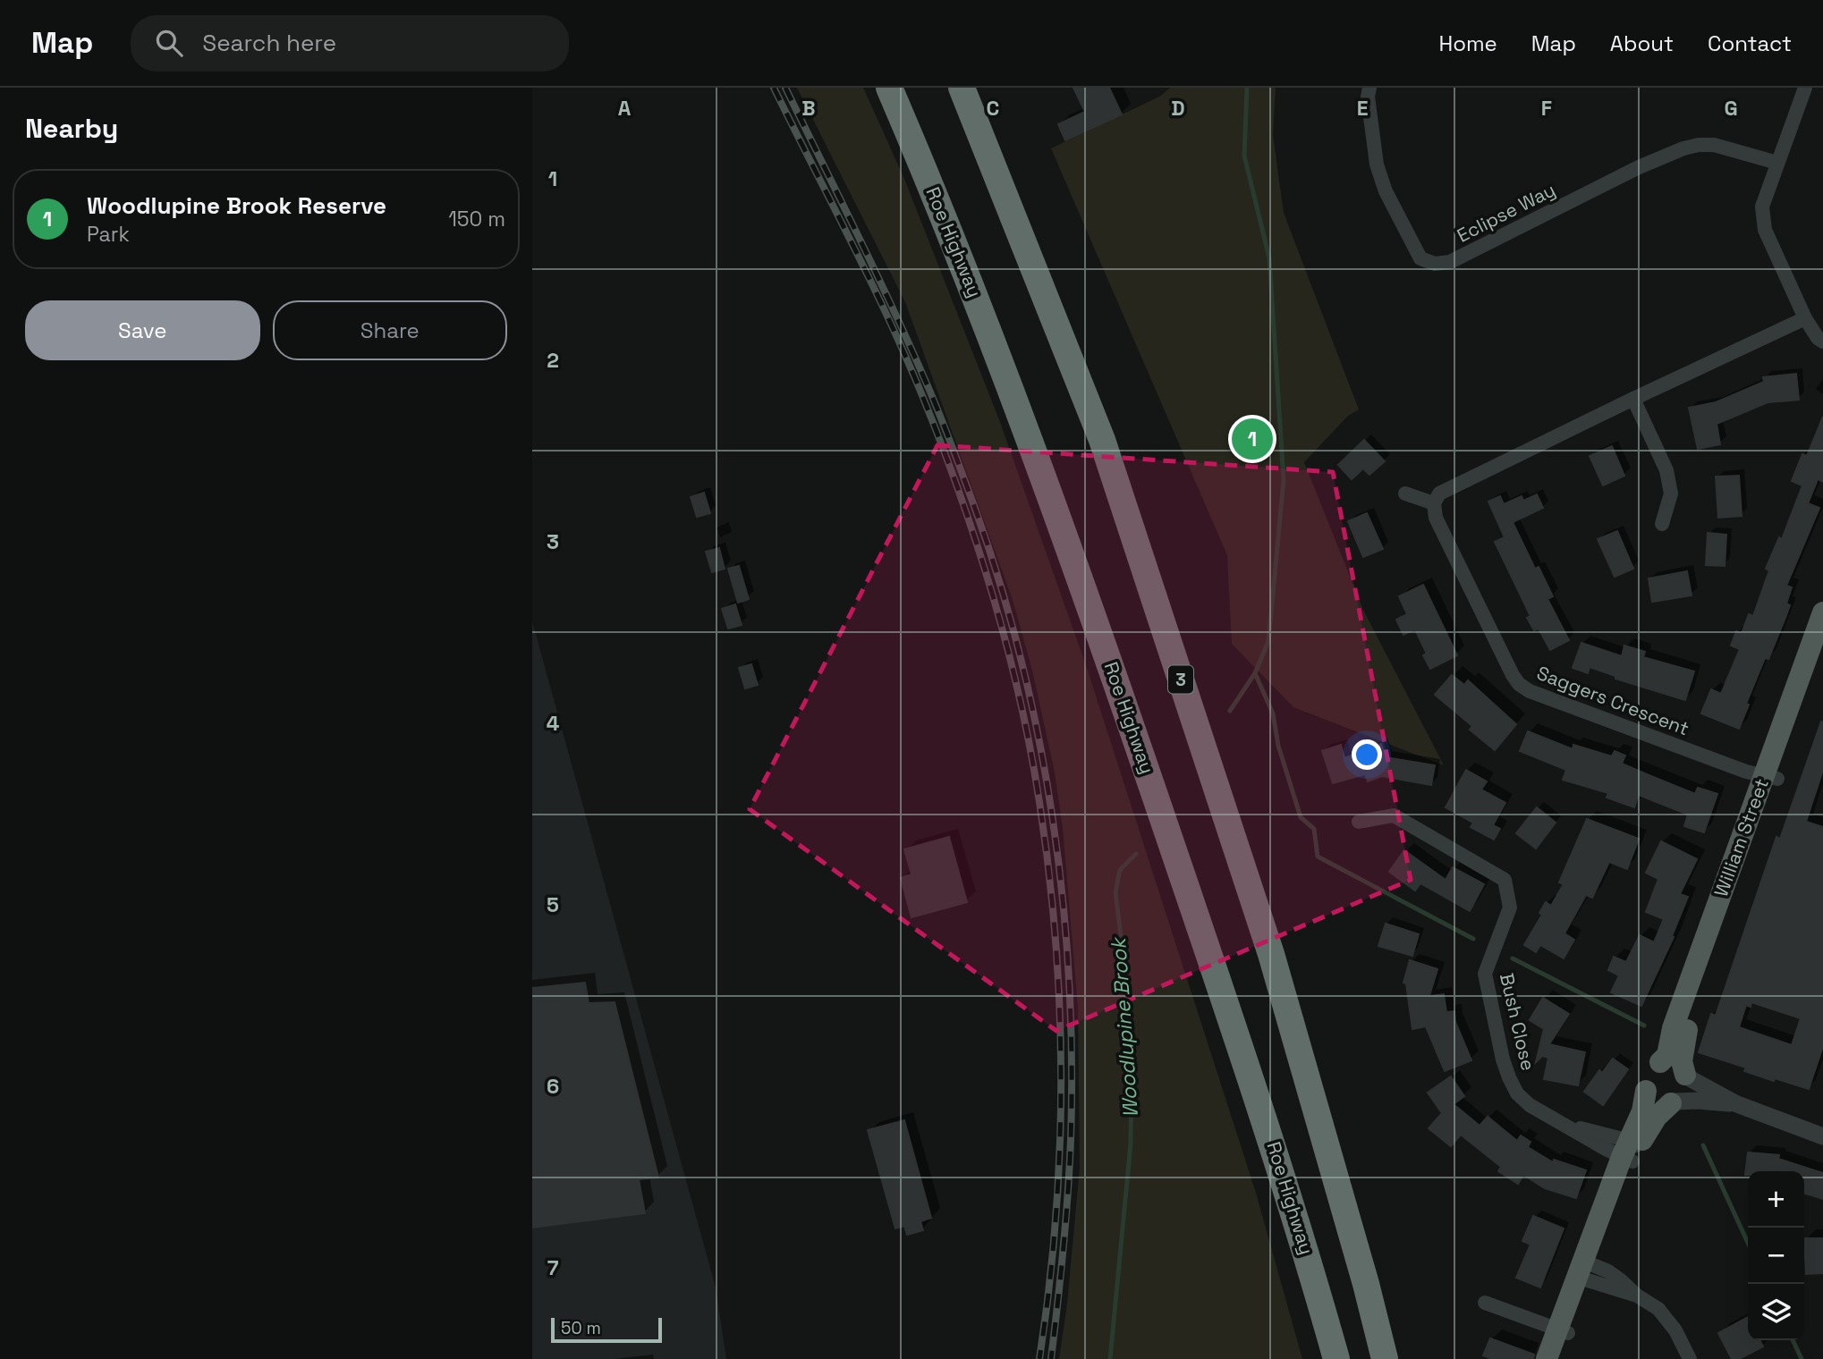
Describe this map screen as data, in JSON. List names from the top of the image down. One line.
{"streets":{"highway":["Roe Highway","3"],"main road":["William Street"],"street":["Eclipse Way","Saggers Crescent","Bush Close"]},"crossings":[["Saggers Crescent","William Street"]],"water":["Woodlupine Brook"],"scale_bar":"50 m","page":{"header":"Map","search":"Search here","nav":["Home","Map","About","Contact"],"heading":"Nearby","list":[{"mark":"1","name":"Woodlupine Brook Reserve","note":"Park","value":"150 m"}],"buttons":["Save","Share"],"pins":"1","map_buttons":["+","−"],"scale":"50 m"},"grid":{"columns":["A","B","C","D","E","F","G"],"rows":["1","2","3","4","5","6","7"]}}
